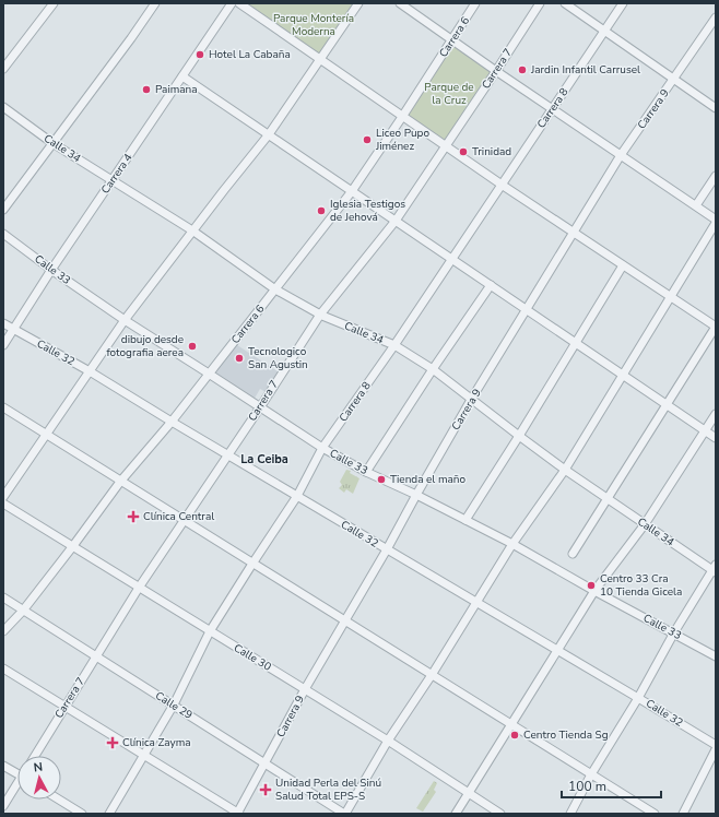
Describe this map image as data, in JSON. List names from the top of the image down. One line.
{"streets":{"street":["Carrera 6","Carrera 7","Carrera 8","Carrera 9","Calle 34","Carrera 4","Calle 33","Calle 32","Calle 30","Calle 29"]},"crossings":[["Carrera 6","Calle 34"],["Carrera 6","Calle 33"],["Carrera 6","Calle 32"],["Carrera 6","Calle 30"],["Carrera 6","Calle 29"],["Carrera 7","Calle 34"],["Carrera 7","Calle 33"],["Carrera 7","Calle 32"],["Carrera 7","Calle 30"],["Carrera 7","Calle 29"],["Carrera 8","Calle 34"],["Carrera 8","Calle 33"],["Carrera 8","Calle 32"],["Carrera 8","Calle 30"],["Carrera 8","Calle 29"],["Carrera 9","Calle 34"],["Carrera 9","Calle 33"],["Carrera 9","Calle 32"],["Carrera 9","Calle 30"],["Carrera 9","Calle 29"],["Calle 34","Carrera 4"],["Carrera 4","Calle 33"],["Carrera 4","Calle 32"]],"districts":["La Ceiba"],"parks":["Parque Montería Moderna","Parque de la Cruz"],"places":{"other":["Hotel La Cabaña","Jardin Infantil Carrusel","Paimana","Liceo Pupo Jiménez","Trinidad","Iglesia Testigos de Jehová","dibujo desde fotografia aerea","Tecnologico San Agustin","Tienda el maño","Centro 33 Cra 10 Tienda Gicela","Centro Tienda Sg"],"health":["Clínica Central","Clínica Zayma","Unidad Perla del Sinú Salud Total EPS-S"]},"scale_bar":"100 m","north":"top"}
